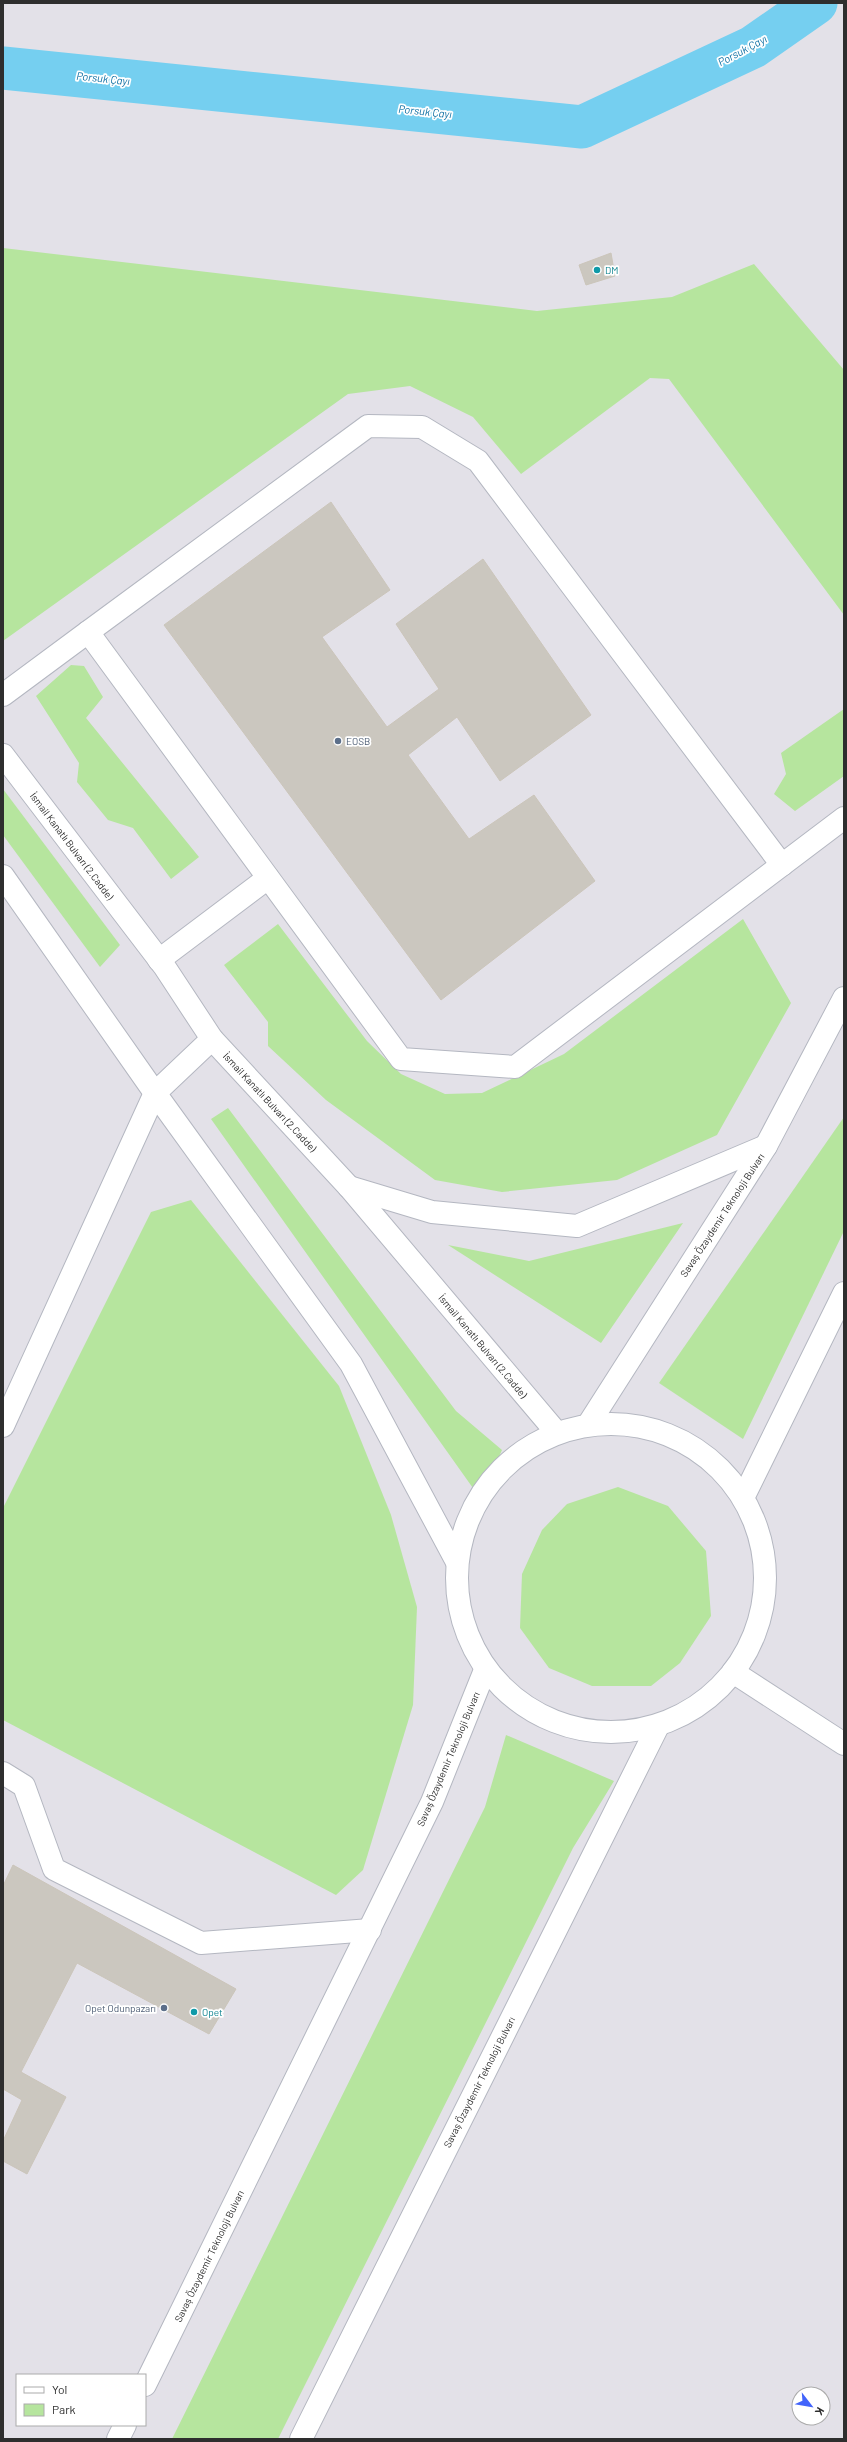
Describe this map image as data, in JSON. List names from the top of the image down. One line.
{"streets":{"street":["İsmail Kanatlı Bulvarı (2.Cadde)","Savaş Özaydemir Teknoloji Bulvarı"]},"water":["Porsuk Çayı"],"places":["DM","EOSB","Opet Odunpazarı","Opet"],"legend":["Yol","Park"],"north":"bottom right"}
